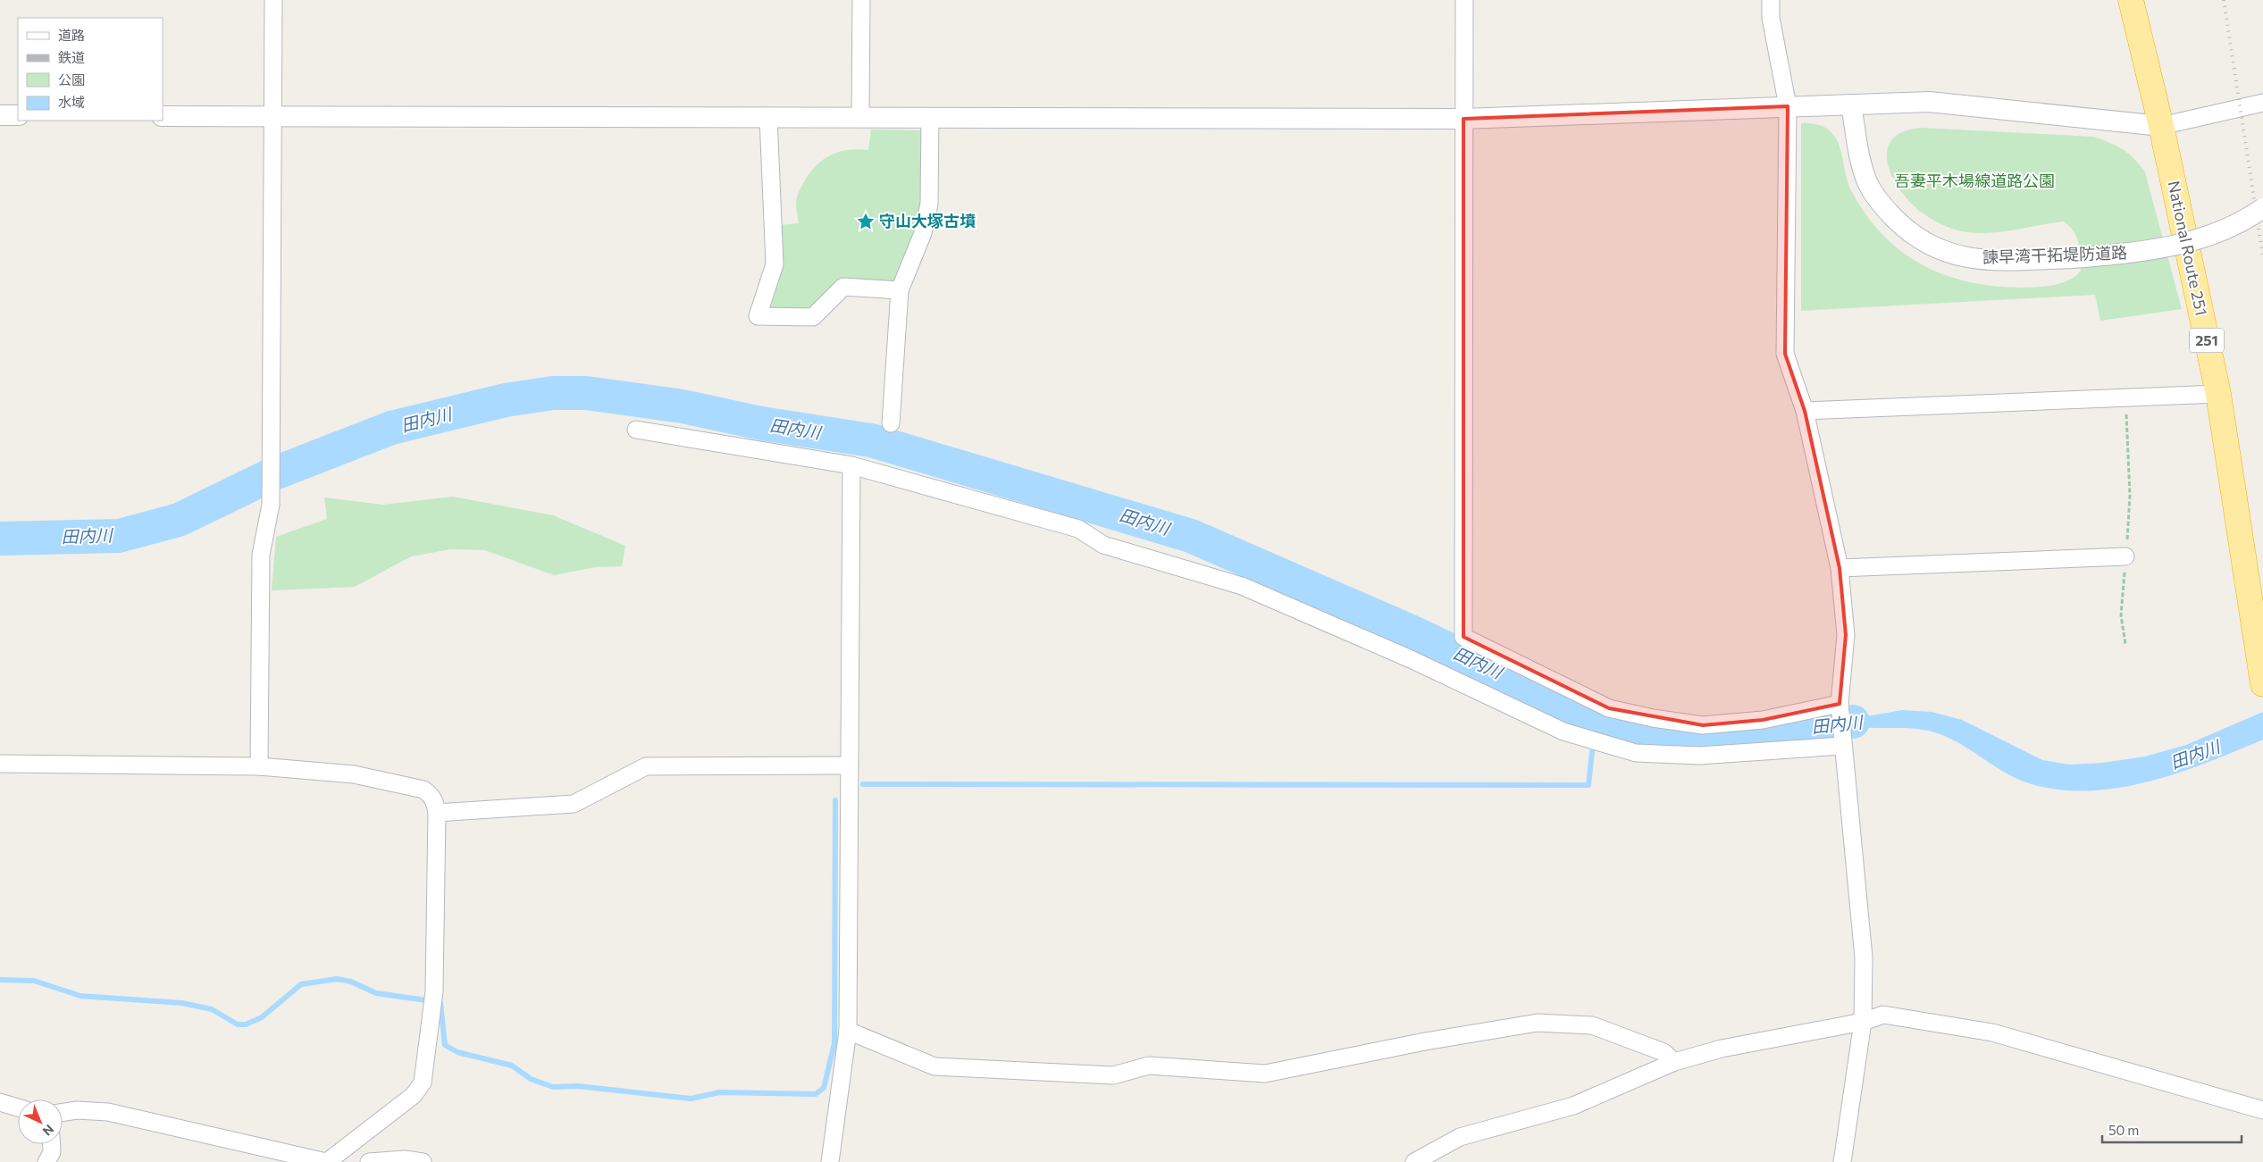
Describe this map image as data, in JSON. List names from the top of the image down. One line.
{"streets":{"highway":["National Route 251","251"],"street":["諫早湾干拓堤防道路"]},"water":["田内川"],"parks":["吾妻平木場線道路公園"],"places":{"place":["守山大塚古墳"]},"legend":["道路","鉄道","公園","水域"],"scale_bar":"50 m","north":"bottom right"}
